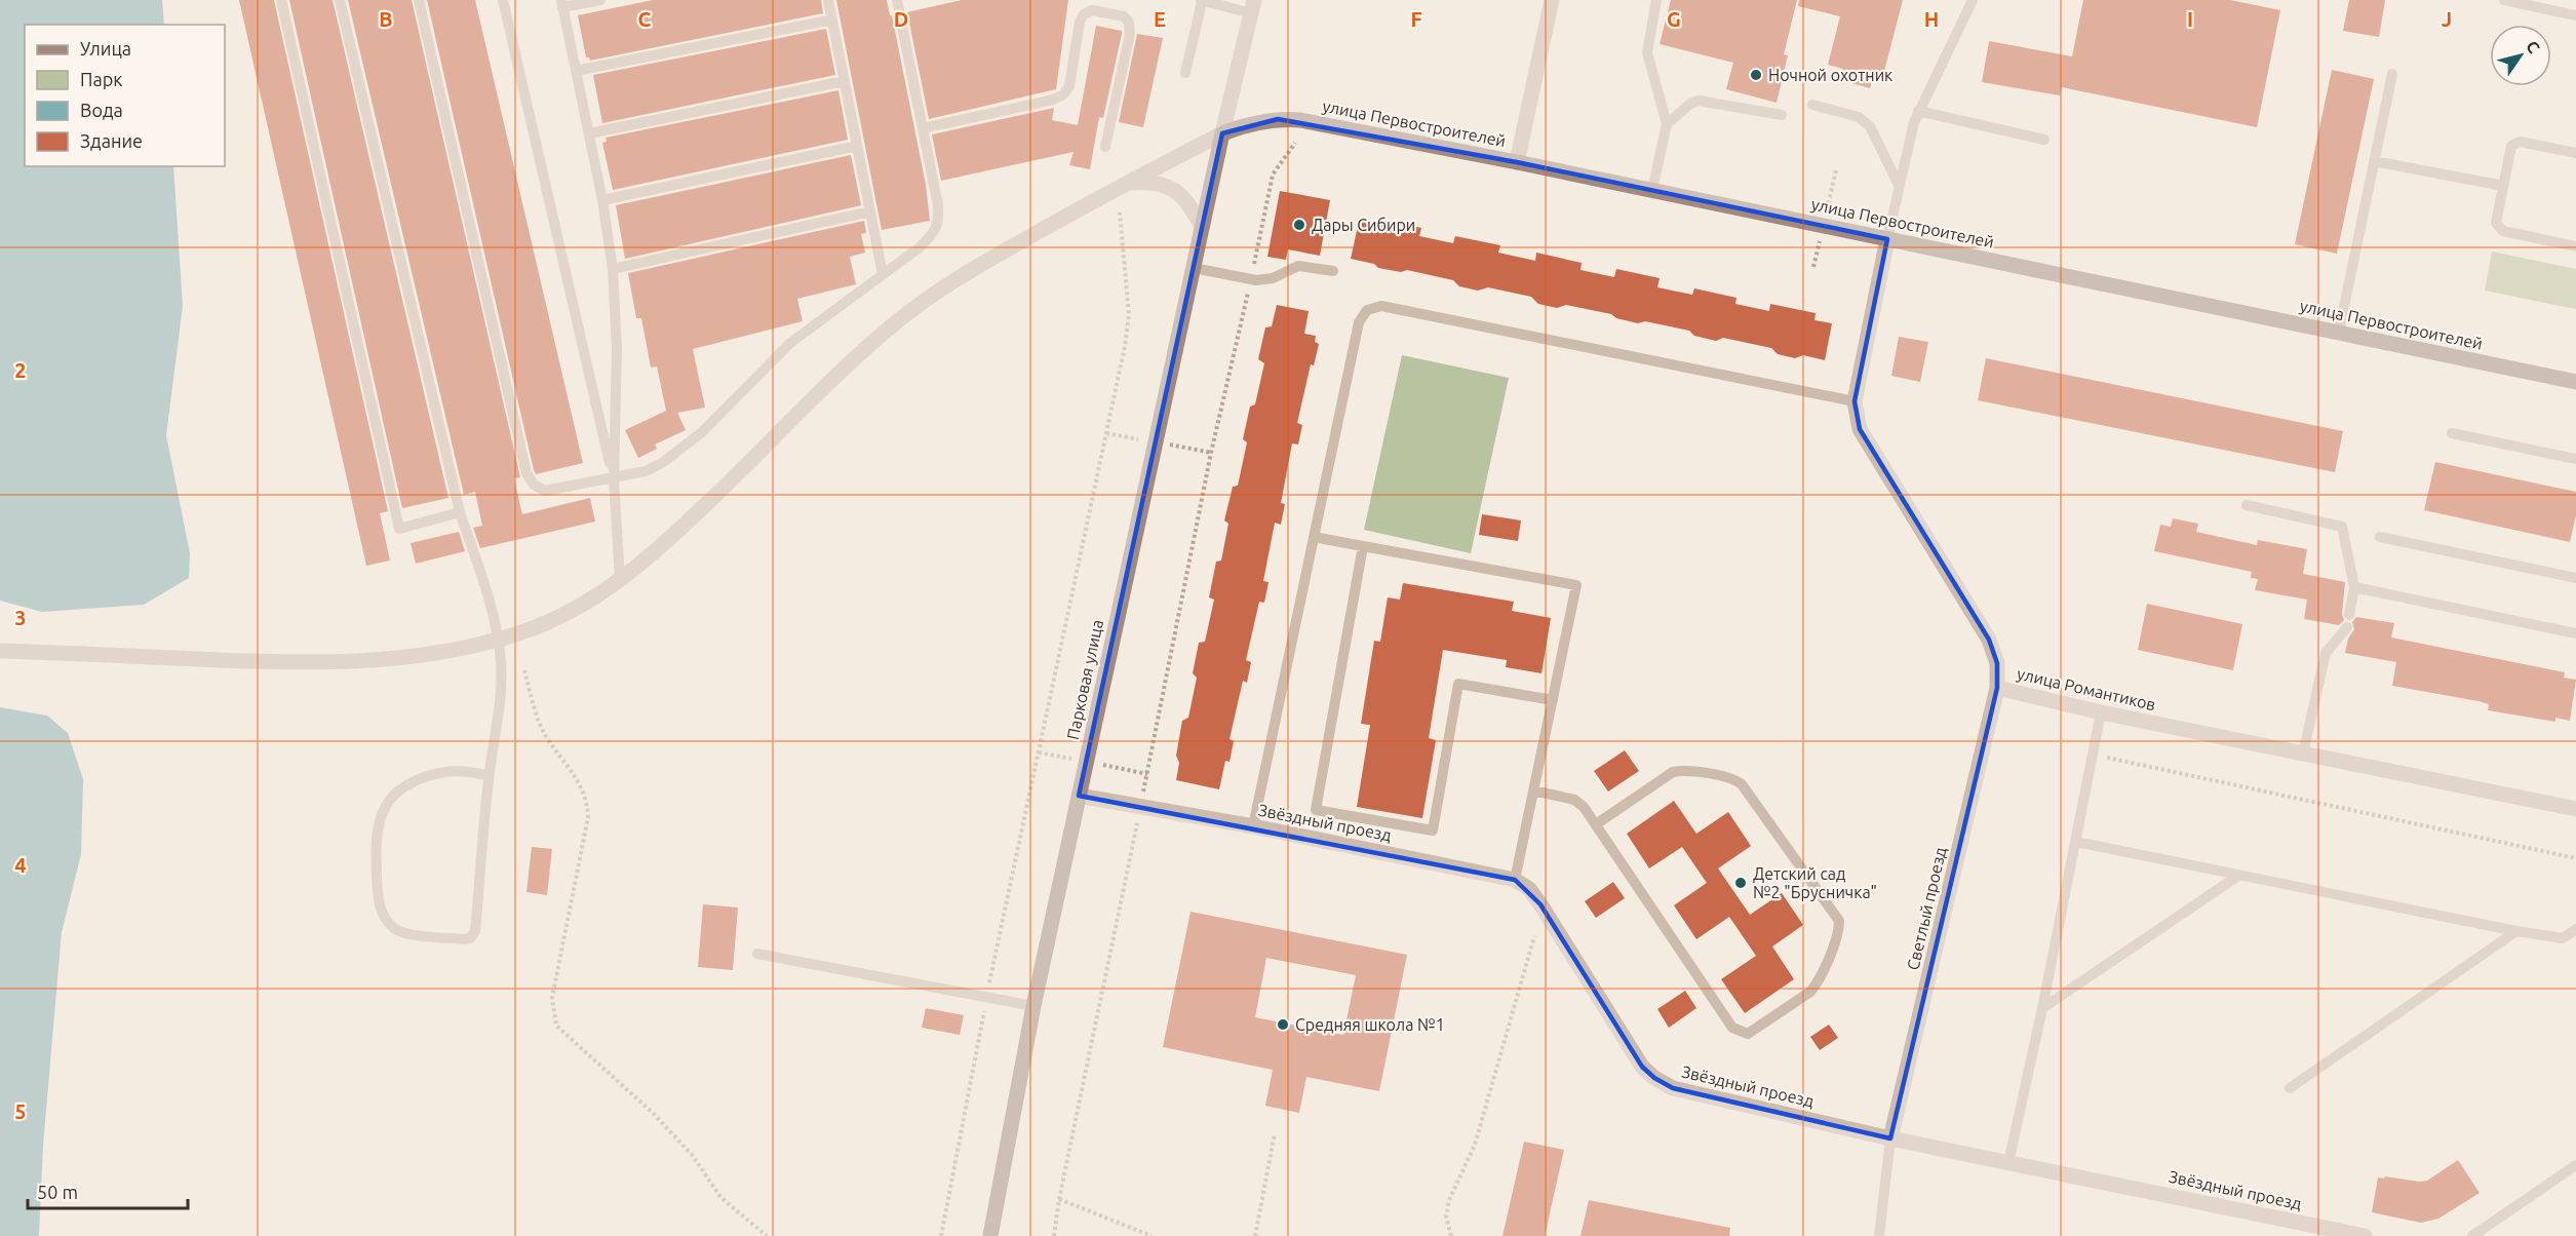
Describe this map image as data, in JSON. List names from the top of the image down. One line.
{"streets":{"street":["улица Первостроителей","Парковая улица","улица Романтиков","Звёздный проезд","Светлый проезд"]},"crossings":[["улица Первостроителей","Парковая улица"],["улица Первостроителей","улица Романтиков"],["Парковая улица","Звёздный проезд"],["улица Романтиков","Светлый проезд"],["Звёздный проезд","Светлый проезд"]],"places":["Ночной охотник","Дары Сибири","Детский сад №2 \"Брусничка\"","Средняя школа №1"],"legend":["Улица","Парк","Вода","Здание"],"scale_bar":"50 m","north":"top right","grid":{"columns":["B","C","D","E","F","G","H","I","J"],"rows":["2","3","4","5"]}}
